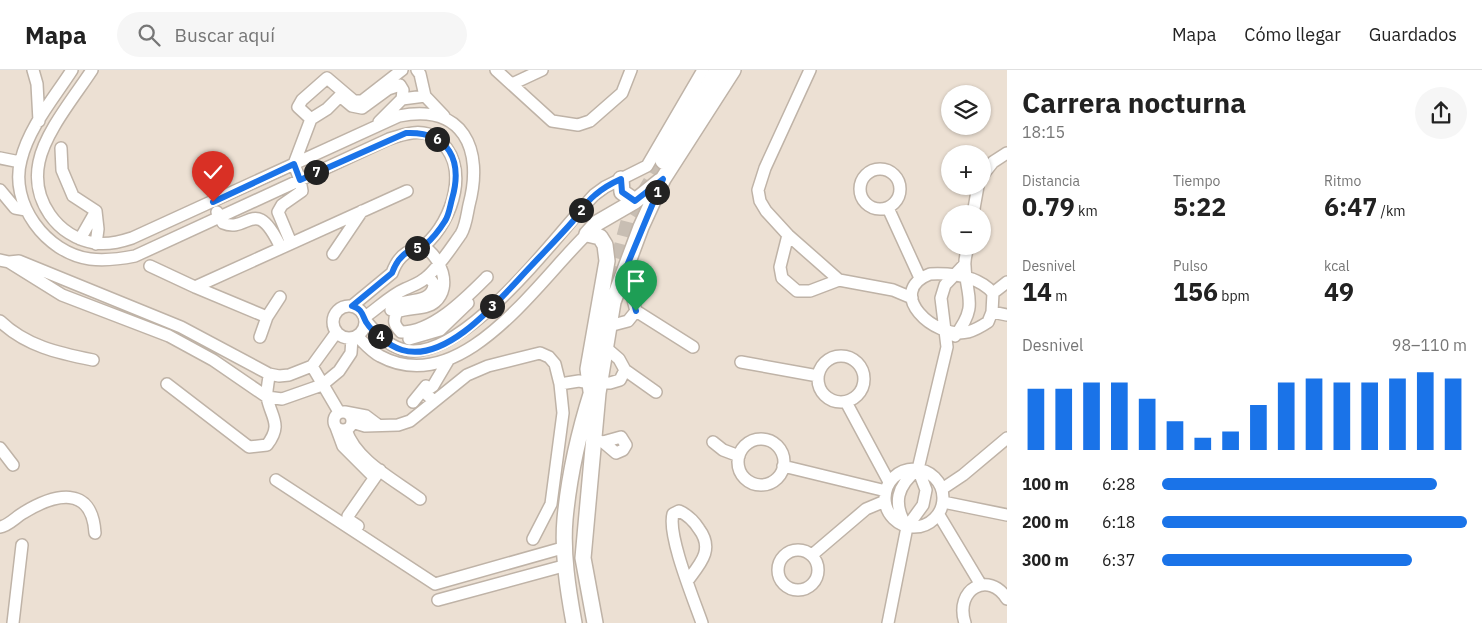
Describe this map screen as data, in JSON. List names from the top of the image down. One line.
{"page":{"header":"Mapa","search":"Buscar aquí","nav":["Mapa","Cómo llegar","Guardados"],"heading":["Carrera nocturna","18:15"],"map_buttons":["+","−"],"pins":["6","7","1","2","5","3","4"],"stats":[["Distancia","0.79 km"],["Tiempo","5:22"],["Ritmo","6:47 /km"],["Desnivel","14 m"],["Pulso","156 bpm"],["kcal","49"]],"chart":["Desnivel","98–110 m"],"list":[{"name":"100 m","note":"6:28"},{"name":"200 m","note":"6:18"},{"name":"300 m","note":"6:37"}]}}
